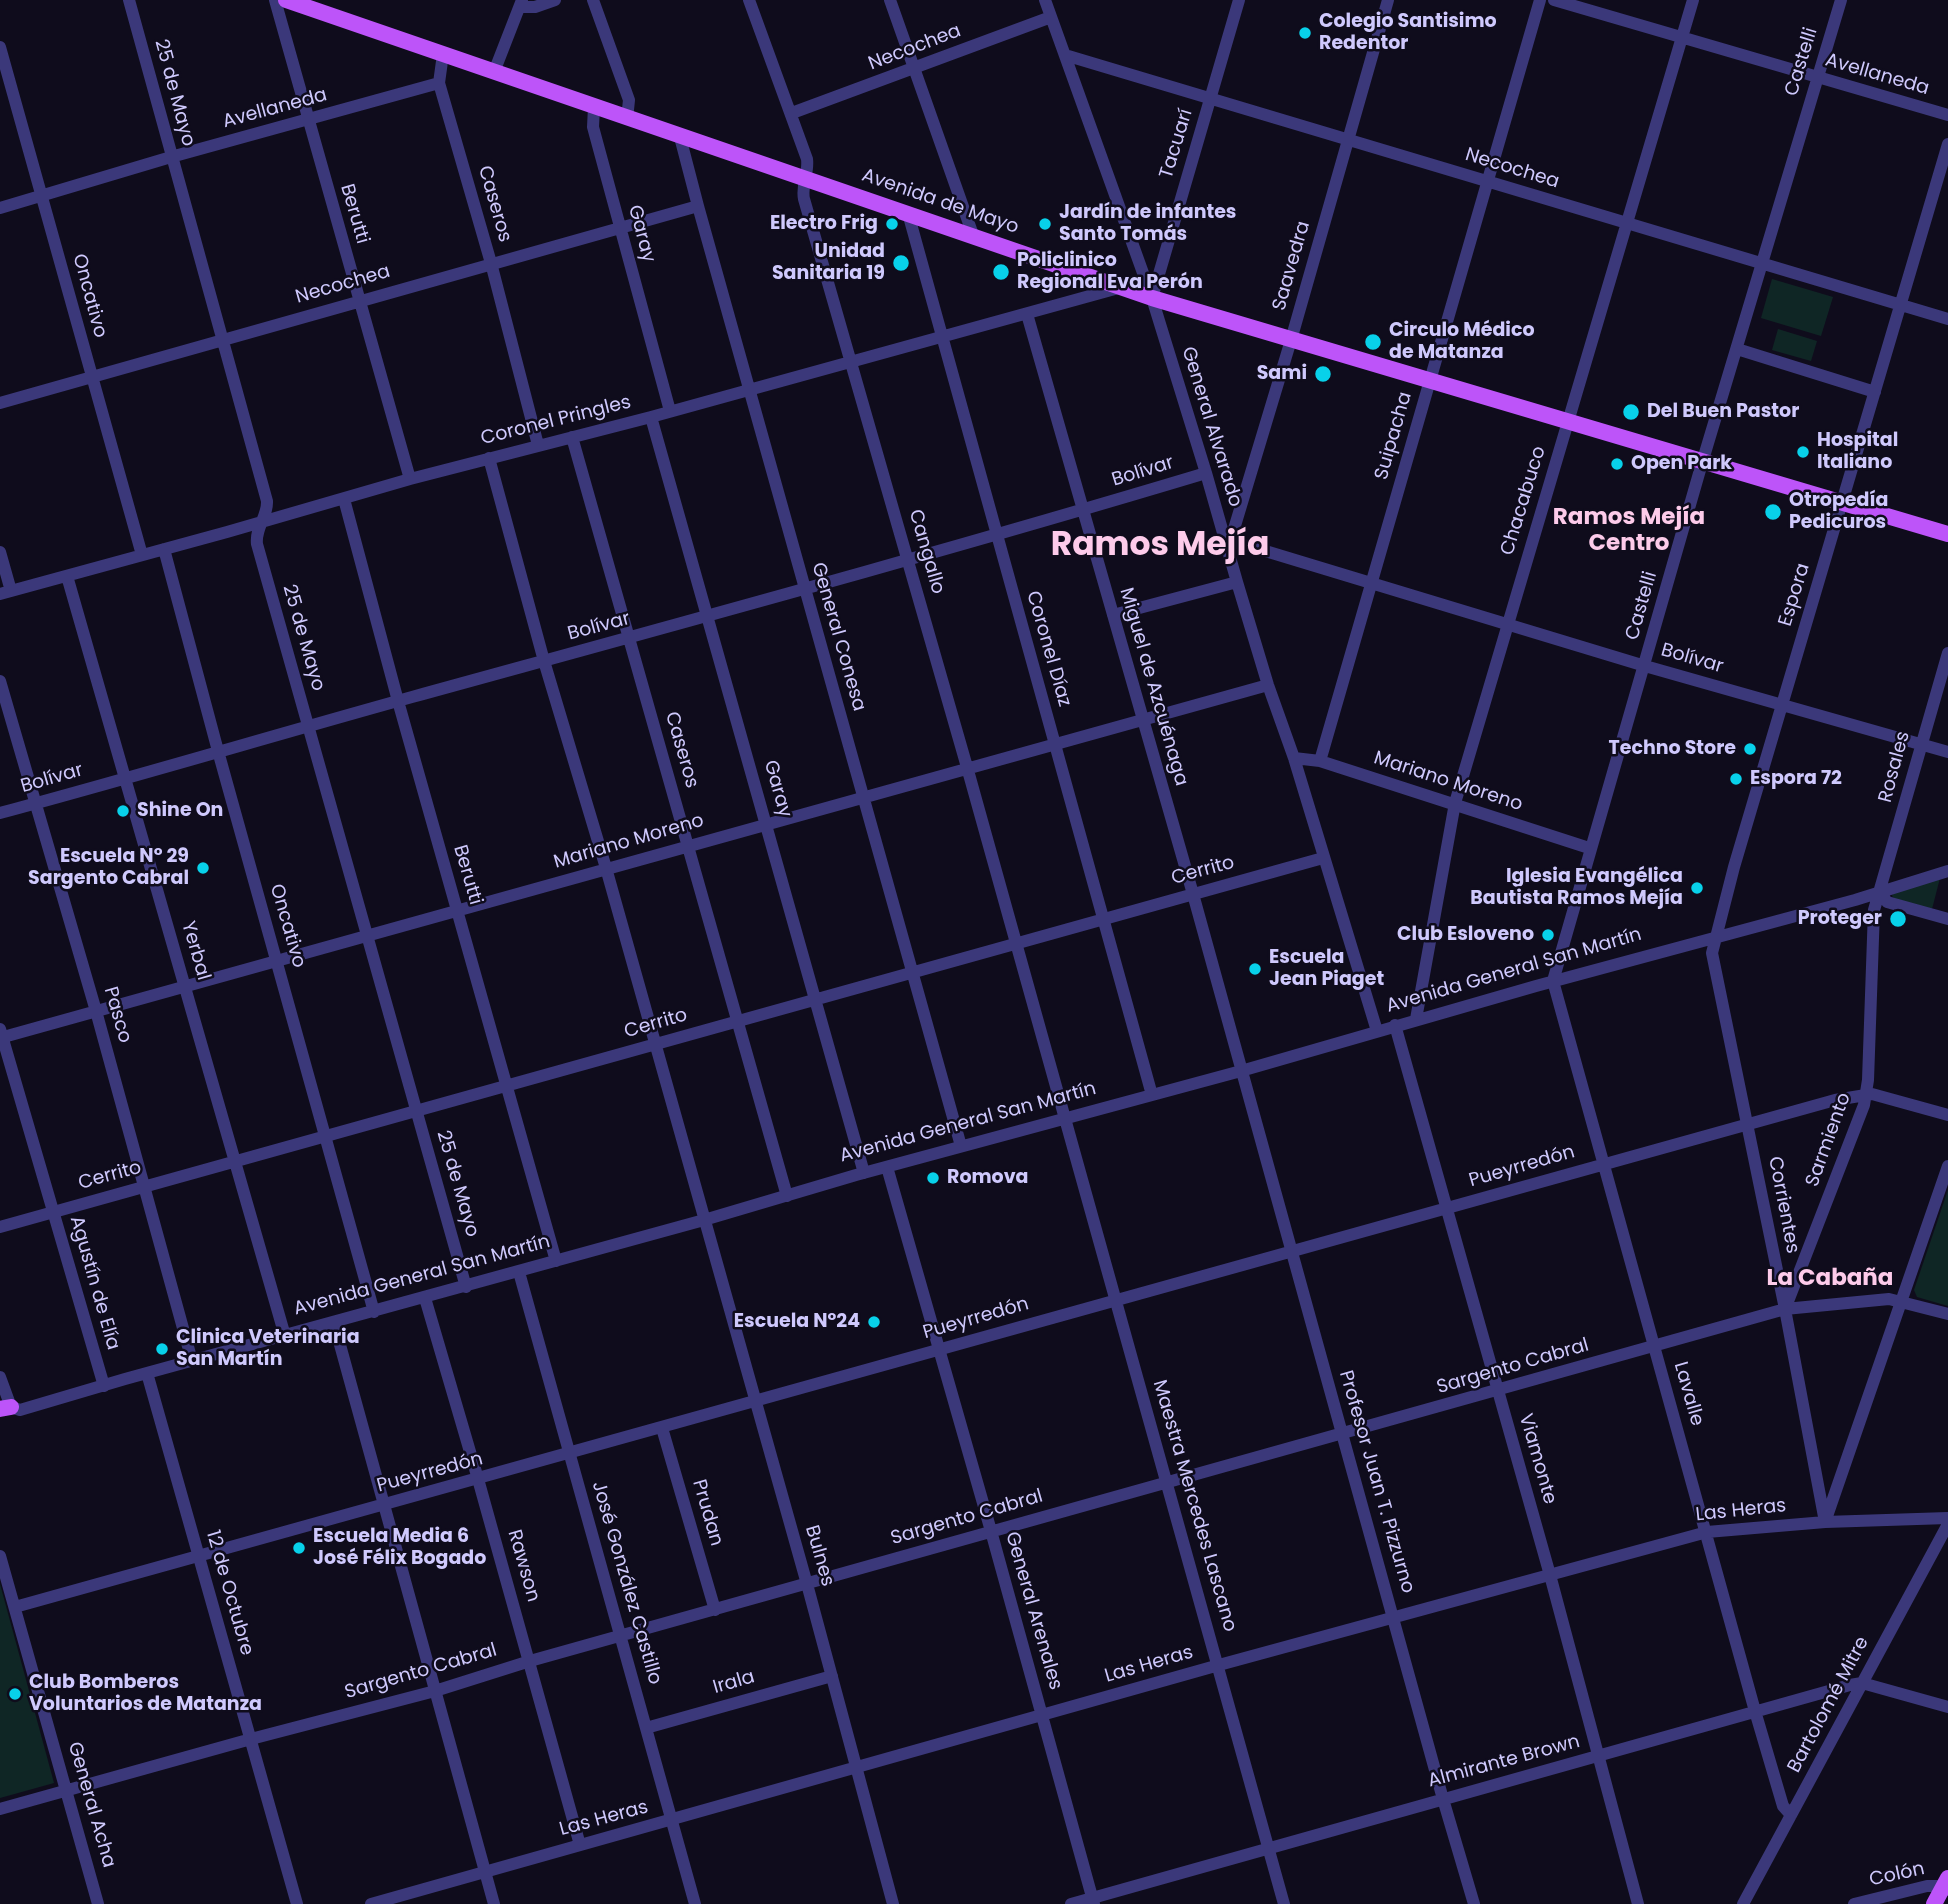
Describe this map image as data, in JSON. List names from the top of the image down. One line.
{"streets":{"main road":["Avenida de Mayo"],"street":["Necochea","Castelli","Avellaneda","25 de Mayo","Tacuarí","Caseros","Berutti","Garay","Saavedra","Oncativo","Coronel Pringles","General Alvarado","Suipacha","Bolívar","Chacabuco","Cangallo","Espora","General Conesa","Coronel Díaz","Miguel de Azcuénaga","Rosales","Mariano Moreno","Cerrito","Yerbal","Avenida General San Martín","Pasco","Sarmiento","Pueyrredón","Corrientes","Agustín de Elía","Sargento Cabral","Lavalle","Viamonte","Profesor Juan T. Pizzurno","Maestra Mercedes Lascano","Las Heras","Prudan","Bulnes","Rawson","José González Castillo","12 de Octubre","General Arenales","Irala","Bartolomé Mitre","Almirante Brown","General Acha","Colón"]},"crossings":[["Necochea","Castelli"],["Necochea","25 de Mayo"],["Necochea","Tacuarí"],["Necochea","Caseros"],["Necochea","Berutti"],["Necochea","Garay"],["Necochea","Saavedra"],["Necochea","Oncativo"],["Necochea","General Alvarado"],["Necochea","Suipacha"],["Necochea","Chacabuco"],["Necochea","Cangallo"],["Necochea","Espora"],["Necochea","General Conesa"],["Castelli","Avellaneda"],["Castelli","Avenida de Mayo"],["Castelli","Bolívar"],["Castelli","Mariano Moreno"],["Castelli","Avenida General San Martín"],["Castelli","Lavalle"],["Avellaneda","25 de Mayo"],["Avellaneda","Caseros"],["Avellaneda","Berutti"],["Avellaneda","Oncativo"],["Avellaneda","Chacabuco"],["25 de Mayo","Coronel Pringles"],["25 de Mayo","Bolívar"],["25 de Mayo","Mariano Moreno"],["25 de Mayo","Cerrito"],["25 de Mayo","Avenida General San Martín"],["Tacuarí","Avenida de Mayo"],["Tacuarí","General Alvarado"],["Avenida de Mayo","Caseros"],["Avenida de Mayo","Garay"],["Avenida de Mayo","Saavedra"],["Avenida de Mayo","Coronel Pringles"],["Avenida de Mayo","General Alvarado"],["Avenida de Mayo","Suipacha"],["Avenida de Mayo","Chacabuco"],["Avenida de Mayo","Cangallo"],["Avenida de Mayo","Espora"],["Avenida de Mayo","General Conesa"],["Avenida de Mayo","Coronel Díaz"],["Caseros","Coronel Pringles"],["Caseros","Bolívar"],["Caseros","Mariano Moreno"],["Caseros","Cerrito"],["Caseros","Avenida General San Martín"],["Berutti","Coronel Pringles"],["Berutti","Bolívar"],["Berutti","Mariano Moreno"],["Berutti","Cerrito"],["Berutti","Avenida General San Martín"],["Garay","Coronel Pringles"],["Garay","Bolívar"],["Garay","Mariano Moreno"],["Garay","Cerrito"],["Garay","Avenida General San Martín"],["Saavedra","General Alvarado"],["Saavedra","Bolívar"],["Oncativo","Coronel Pringles"],["Oncativo","Bolívar"],["Oncativo","Mariano Moreno"],["Oncativo","Cerrito"],["Oncativo","Avenida General San Martín"],["Coronel Pringles","Cangallo"],["Coronel Pringles","General Conesa"],["Coronel Pringles","Coronel Díaz"],["Coronel Pringles","Miguel de Azcuénaga"],["Coronel Pringles","Yerbal"],["Coronel Pringles","Bulnes"],["General Alvarado","Bolívar"],["General Alvarado","Mariano Moreno"],["General Alvarado","Cerrito"],["General Alvarado","Avenida General San Martín"],["Suipacha","Bolívar"],["Suipacha","Mariano Moreno"],["Bolívar","Chacabuco"],["Bolívar","Cangallo"],["Bolívar","Espora"],["Bolívar","General Conesa"],["Bolívar","Coronel Díaz"],["Bolívar","Miguel de Azcuénaga"],["Bolívar","Rosales"],["Bolívar","Yerbal"],["Bolívar","Pasco"],["Bolívar","Bulnes"],["Chacabuco","Mariano Moreno"],["Chacabuco","Avenida General San Martín"],["Cangallo","Mariano Moreno"],["Cangallo","Cerrito"],["Cangallo","Avenida General San Martín"],["Cangallo","Maestra Mercedes Lascano"],["Espora","Avenida General San Martín"],["Espora","Corrientes"],["General Conesa","Mariano Moreno"],["General Conesa","Cerrito"],["General Conesa","Avenida General San Martín"],["Coronel Díaz","Mariano Moreno"],["Coronel Díaz","Cerrito"],["Coronel Díaz","Avenida General San Martín"],["Miguel de Azcuénaga","Mariano Moreno"],["Miguel de Azcuénaga","Cerrito"],["Miguel de Azcuénaga","Avenida General San Martín"],["Miguel de Azcuénaga","Profesor Juan T. Pizzurno"],["Rosales","Avenida General San Martín"],["Rosales","Sarmiento"],["Mariano Moreno","Yerbal"],["Mariano Moreno","Pasco"],["Mariano Moreno","Agustín de Elía"],["Mariano Moreno","Bulnes"],["Cerrito","Yerbal"],["Cerrito","Pasco"],["Cerrito","Agustín de Elía"],["Cerrito","Bulnes"],["Yerbal","Avenida General San Martín"],["Avenida General San Martín","Pasco"],["Avenida General San Martín","Sarmiento"],["Avenida General San Martín","Corrientes"],["Avenida General San Martín","Agustín de Elía"],["Avenida General San Martín","Lavalle"],["Avenida General San Martín","Viamonte"],["Avenida General San Martín","Profesor Juan T. Pizzurno"],["Avenida General San Martín","Maestra Mercedes Lascano"],["Avenida General San Martín","Bulnes"],["Avenida General San Martín","Rawson"],["Avenida General San Martín","José González Castillo"],["Avenida General San Martín","12 de Octubre"],["Avenida General San Martín","General Arenales"],["Sarmiento","Pueyrredón"],["Sarmiento","Corrientes"],["Sarmiento","Sargento Cabral"],["Pueyrredón","Corrientes"],["Pueyrredón","Lavalle"],["Pueyrredón","Viamonte"],["Pueyrredón","Profesor Juan T. Pizzurno"],["Pueyrredón","Maestra Mercedes Lascano"],["Pueyrredón","Prudan"],["Pueyrredón","Bulnes"],["Pueyrredón","Rawson"],["Pueyrredón","José González Castillo"],["Pueyrredón","12 de Octubre"],["Pueyrredón","General Arenales"],["Pueyrredón","General Acha"],["Corrientes","Sargento Cabral"],["Corrientes","Las Heras"],["Sargento Cabral","Lavalle"],["Sargento Cabral","Viamonte"],["Sargento Cabral","Profesor Juan T. Pizzurno"],["Sargento Cabral","Maestra Mercedes Lascano"],["Sargento Cabral","Prudan"],["Sargento Cabral","Bulnes"],["Sargento Cabral","Rawson"],["Sargento Cabral","José González Castillo"],["Sargento Cabral","12 de Octubre"],["Sargento Cabral","General Arenales"],["Sargento Cabral","General Acha"],["Lavalle","Las Heras"],["Lavalle","Bartolomé Mitre"],["Lavalle","Almirante Brown"],["Viamonte","Las Heras"],["Viamonte","Almirante Brown"],["Profesor Juan T. Pizzurno","Las Heras"],["Profesor Juan T. Pizzurno","Almirante Brown"],["Maestra Mercedes Lascano","Las Heras"],["Maestra Mercedes Lascano","Almirante Brown"],["Las Heras","Bulnes"],["Las Heras","Rawson"],["Las Heras","José González Castillo"],["Las Heras","General Arenales"],["Bulnes","Irala"],["José González Castillo","Irala"],["General Arenales","Almirante Brown"],["Bartolomé Mitre","Almirante Brown"]],"districts":["Ramos Mejía Centro","Ramos Mejía","La Cabaña"],"places":["Colegio Santisimo Redentor","Electro Frig","Jardín de infantes Santo Tomás","Unidad Sanitaria 19","Policlinico Regional Eva Perón","Circulo Médico de Matanza","Sami","Del Buen Pastor","Hospital Italiano","Open Park","Otropedía Pedicuros","Techno Store","Espora 72","Shine On","Escuela N° 29 Sargento Cabral","Iglesia Evangélica Bautista Ramos Mejía","Proteger","Club Esloveno","Escuela Jean Piaget","Romova","Escuela N°24","Clinica Veterinaria San Martín","Escuela Media 6 José Félix Bogado","Club Bomberos Voluntarios de Matanza"]}
